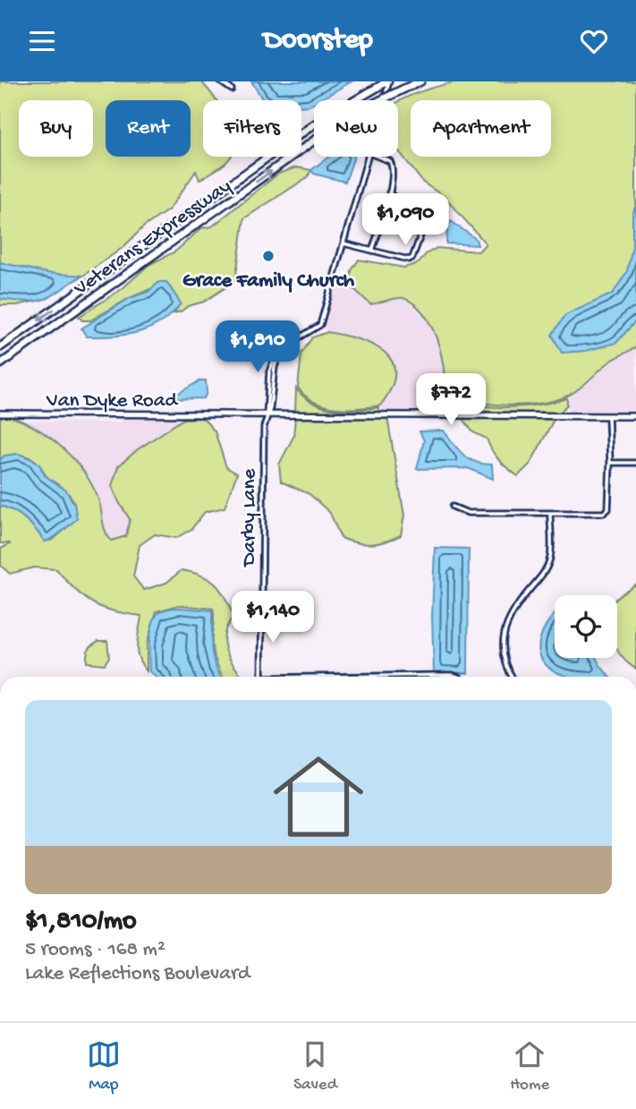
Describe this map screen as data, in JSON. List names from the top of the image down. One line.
{"streets":{"highway":["Veterans Expressway"],"main road":["Van Dyke Road"],"street":["Darby Lane"]},"crossings":[["Van Dyke Road","Darby Lane"]],"places":["Grace Family Church"],"page":{"header":"Doorstep","chip":["Buy","Rent","Filters","New","Apartment"],"price":["$1,090","$1,810","$772","$1,140"],"list":[{"name":"$1,810/mo","note":"5 rooms · 168 m² · Lake Reflections Boulevard"}],"tabs":["Map","Saved","Home"]}}
